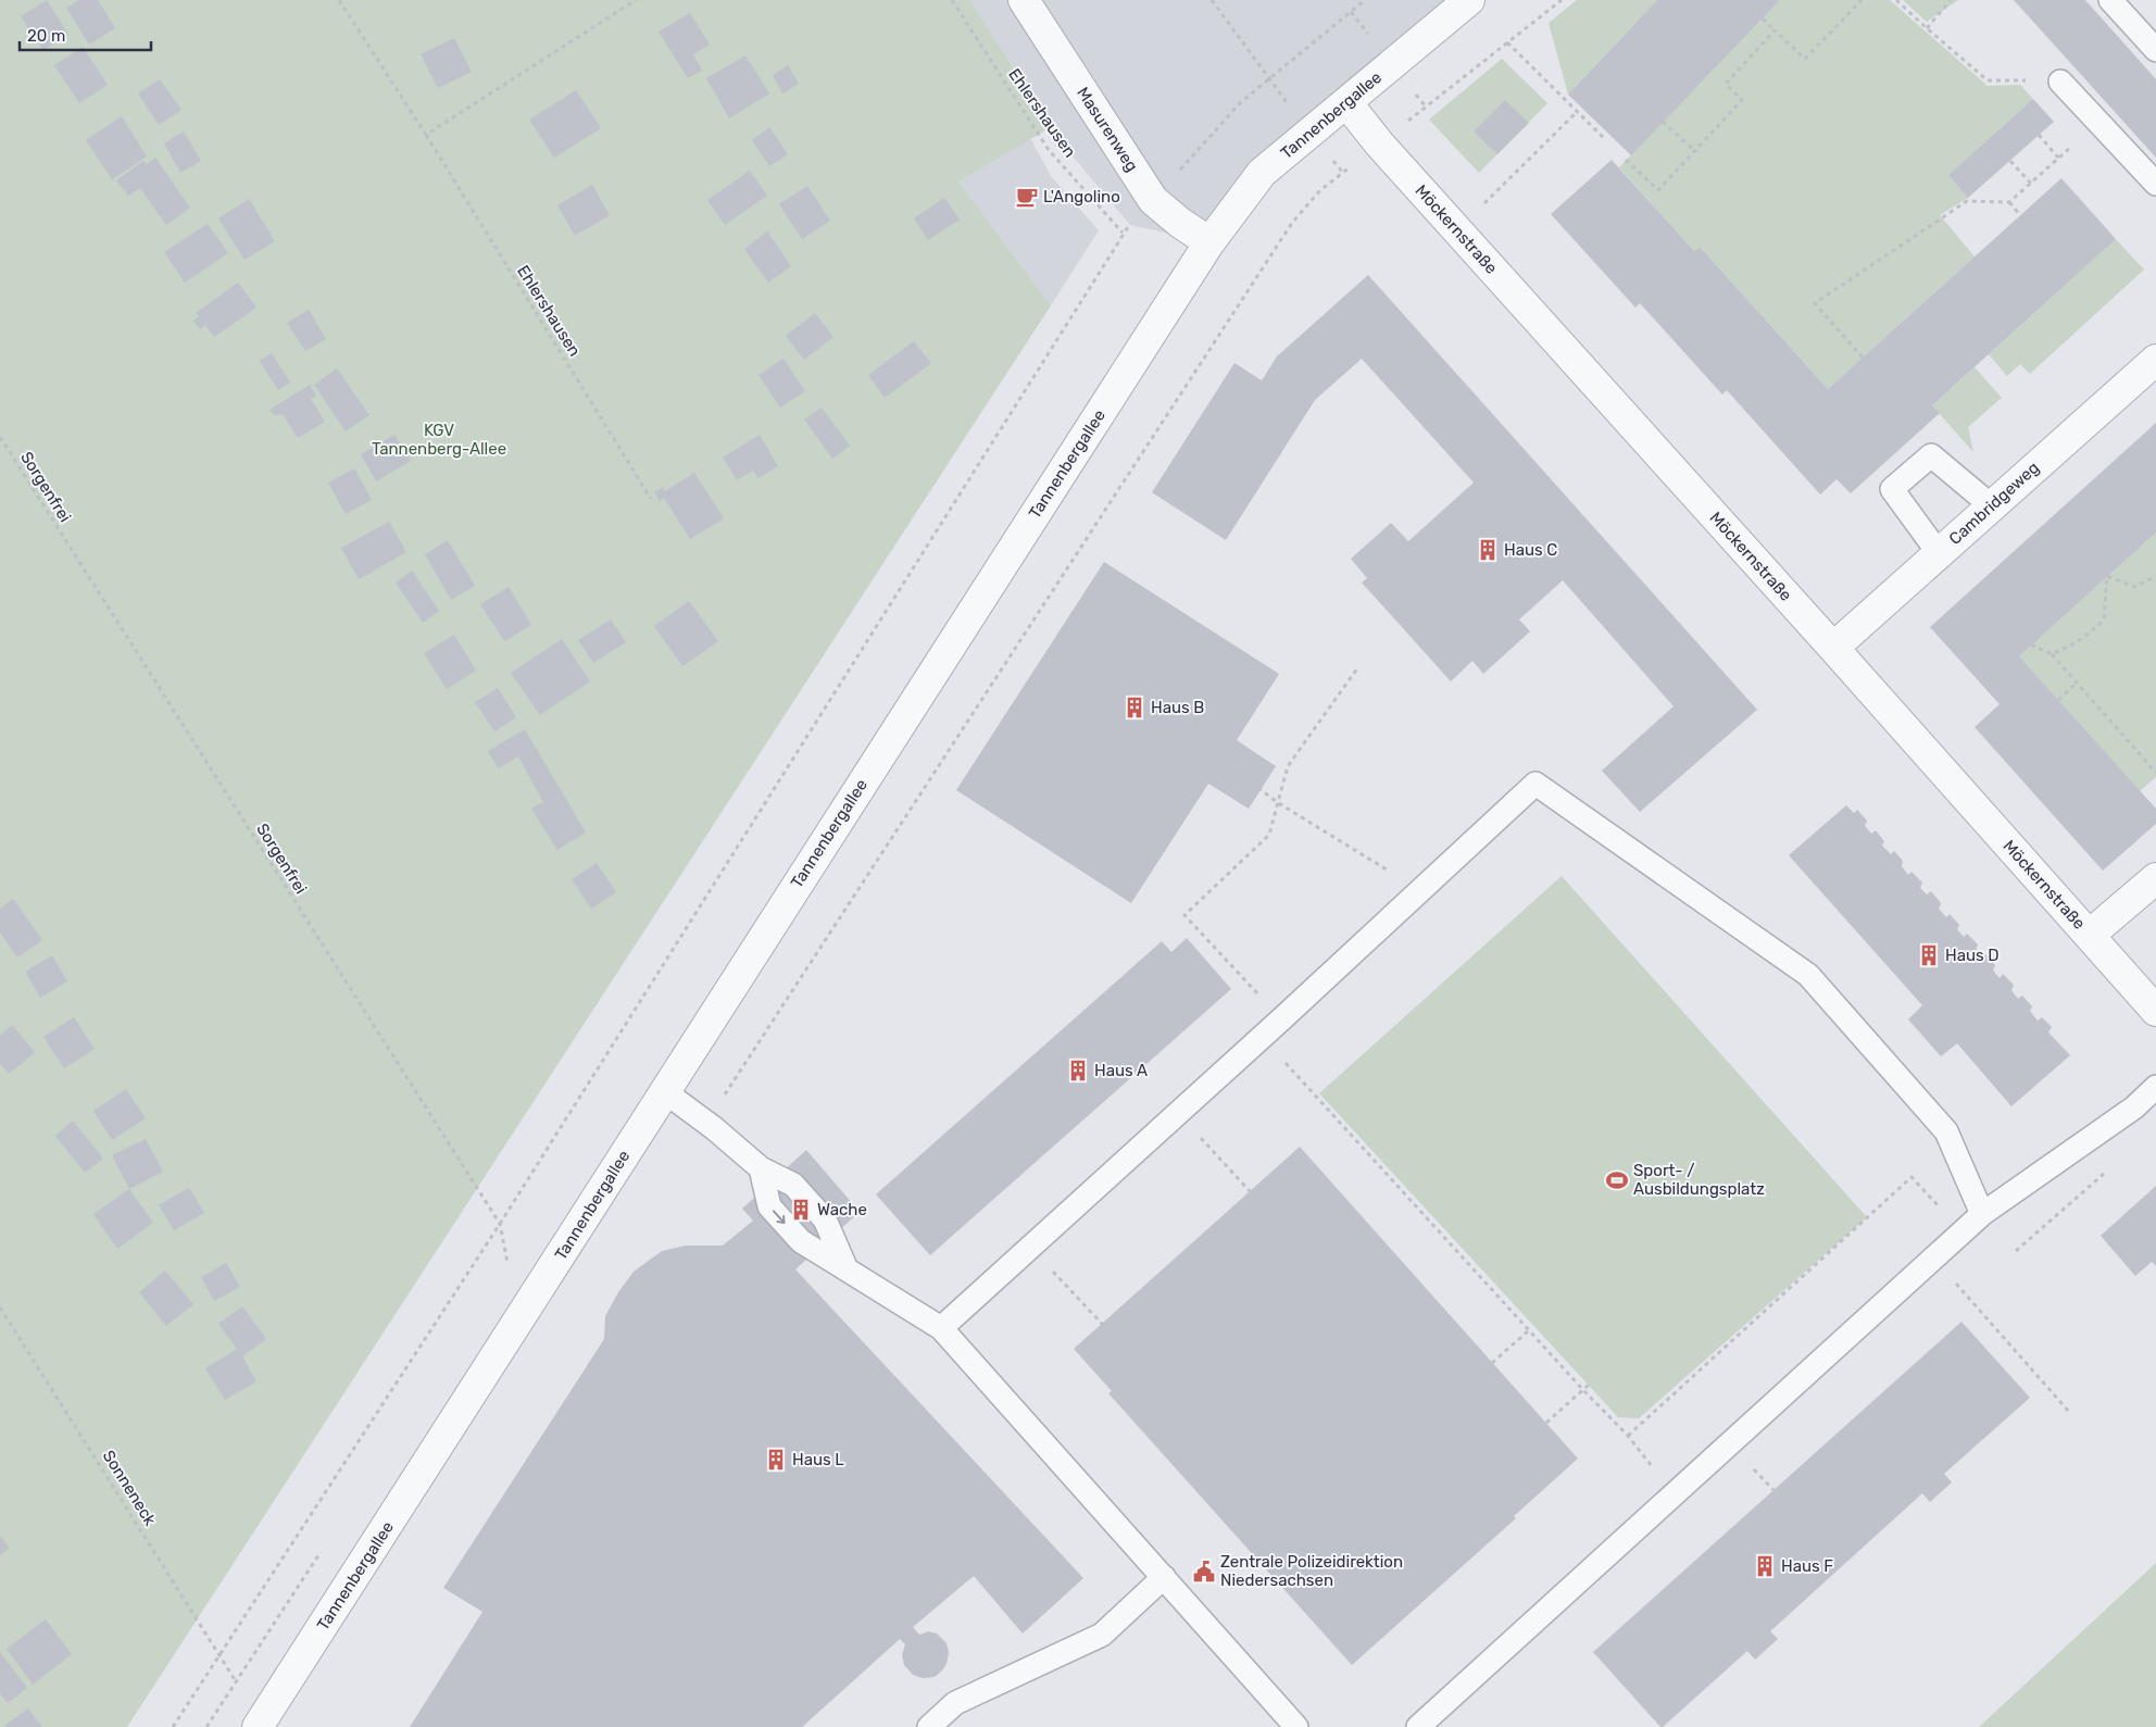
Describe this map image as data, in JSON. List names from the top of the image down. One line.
{"streets":{"street":["Tannenbergallee","Masurenweg","Möckernstraße","Cambridgeweg"],"path":["Ehlershausen","Sorgenfrei","Sonneneck"]},"crossings":[["Tannenbergallee","Masurenweg"],["Tannenbergallee","Möckernstraße"],["Tannenbergallee","Sorgenfrei"],["Möckernstraße","Cambridgeweg"]],"parks":["KGV Tannenberg-Allee"],"places":{"cafe":["L'Angolino"],"building":["Haus C","Haus B","Haus D","Haus A","Wache","Haus L","Haus F"],"sports":["Sport- / Ausbildungsplatz"],"public building":["Zentrale Polizeidirektion Niedersachsen"]},"scale_bar":"20 m"}
